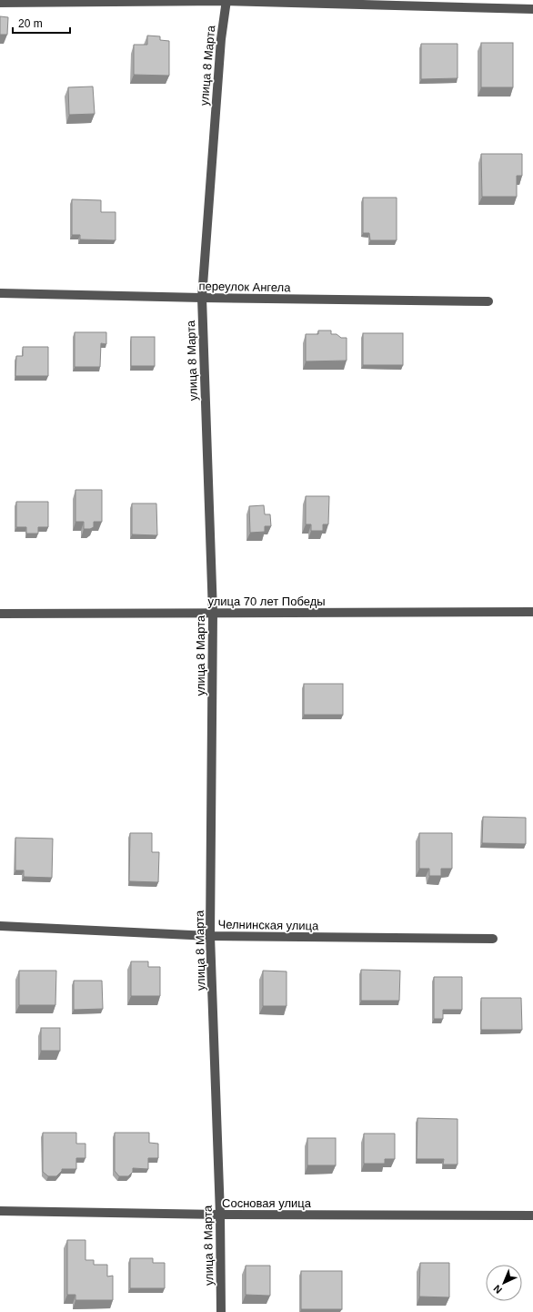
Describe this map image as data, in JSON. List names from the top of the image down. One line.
{"streets":{"street":["улица 8 Марта","переулок Ангела","улица 70 лет Победы","Челнинская улица","Сосновая улица"]},"crossings":[["улица 8 Марта","переулок Ангела"],["улица 8 Марта","улица 70 лет Победы"],["улица 8 Марта","Челнинская улица"],["улица 8 Марта","Сосновая улица"]],"scale_bar":"20 m","north":"bottom left"}
